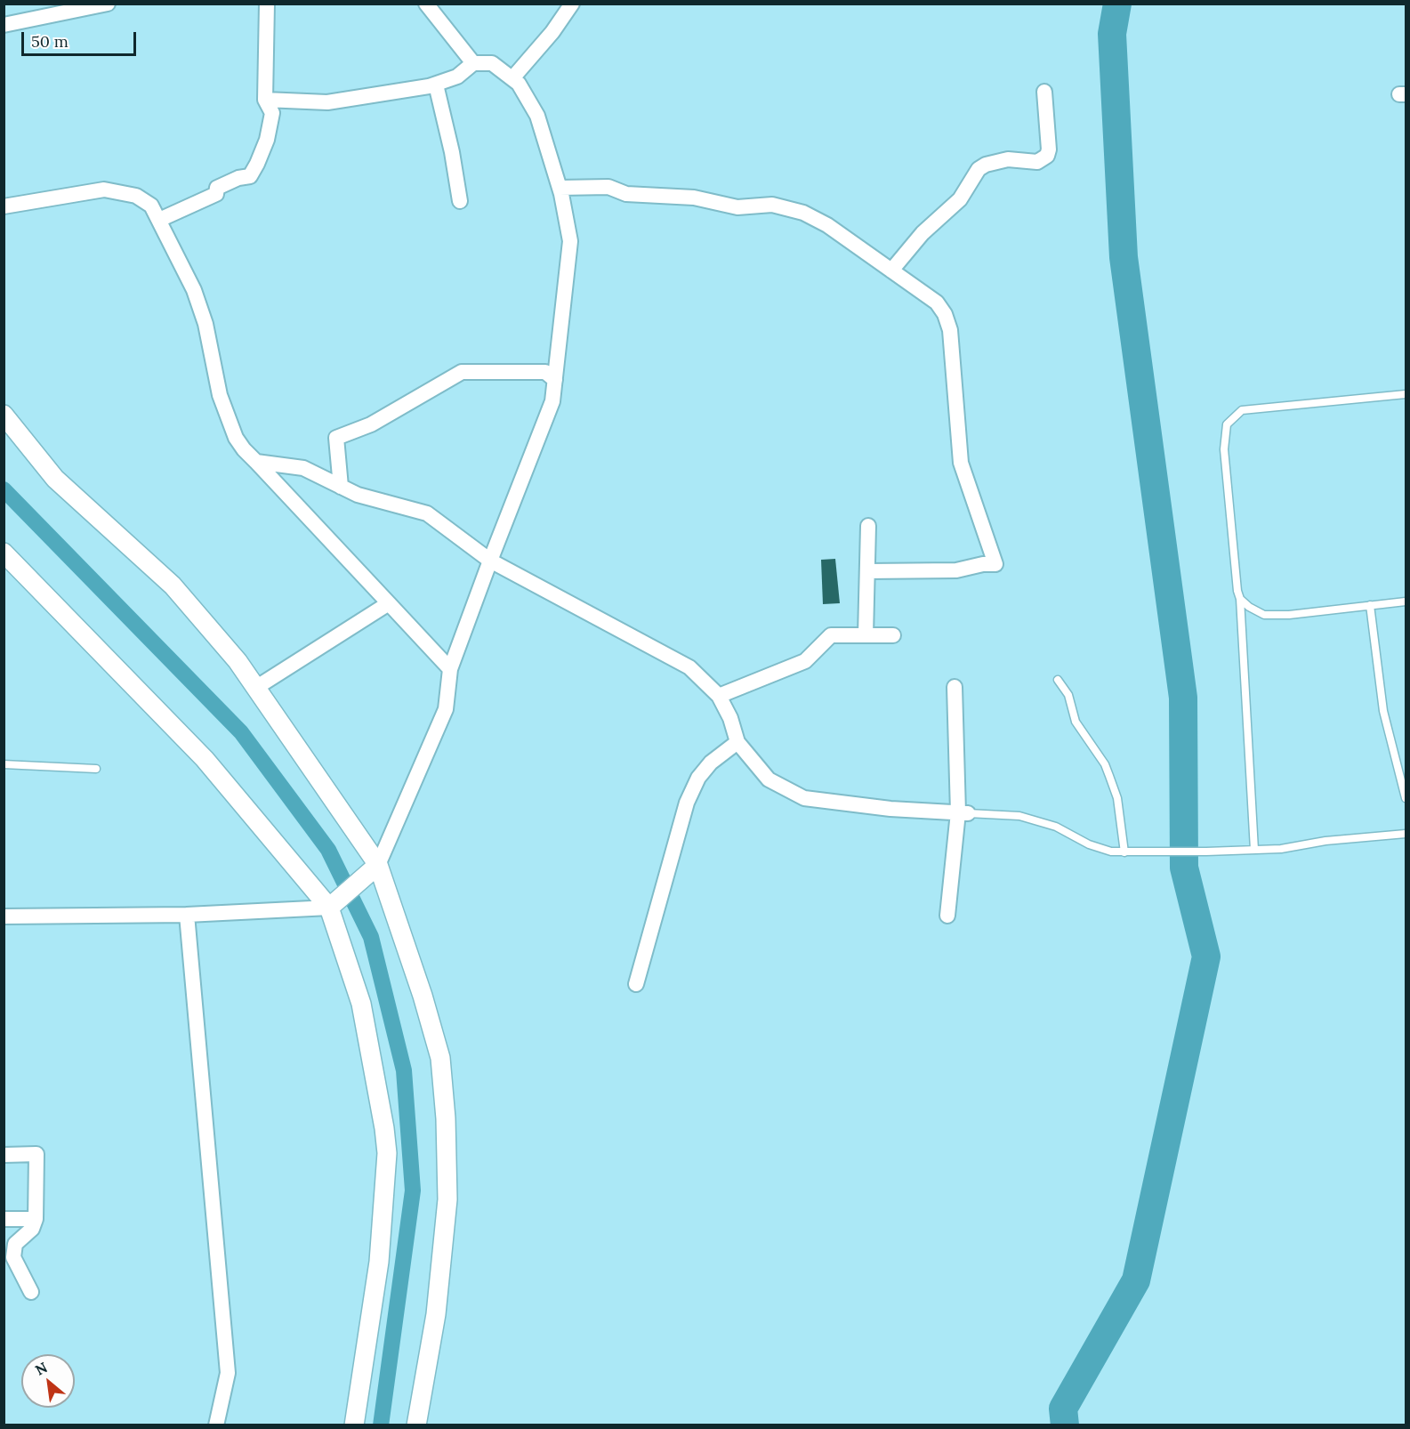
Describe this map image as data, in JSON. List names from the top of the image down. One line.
{"scale_bar":"50 m","north":"top left"}
